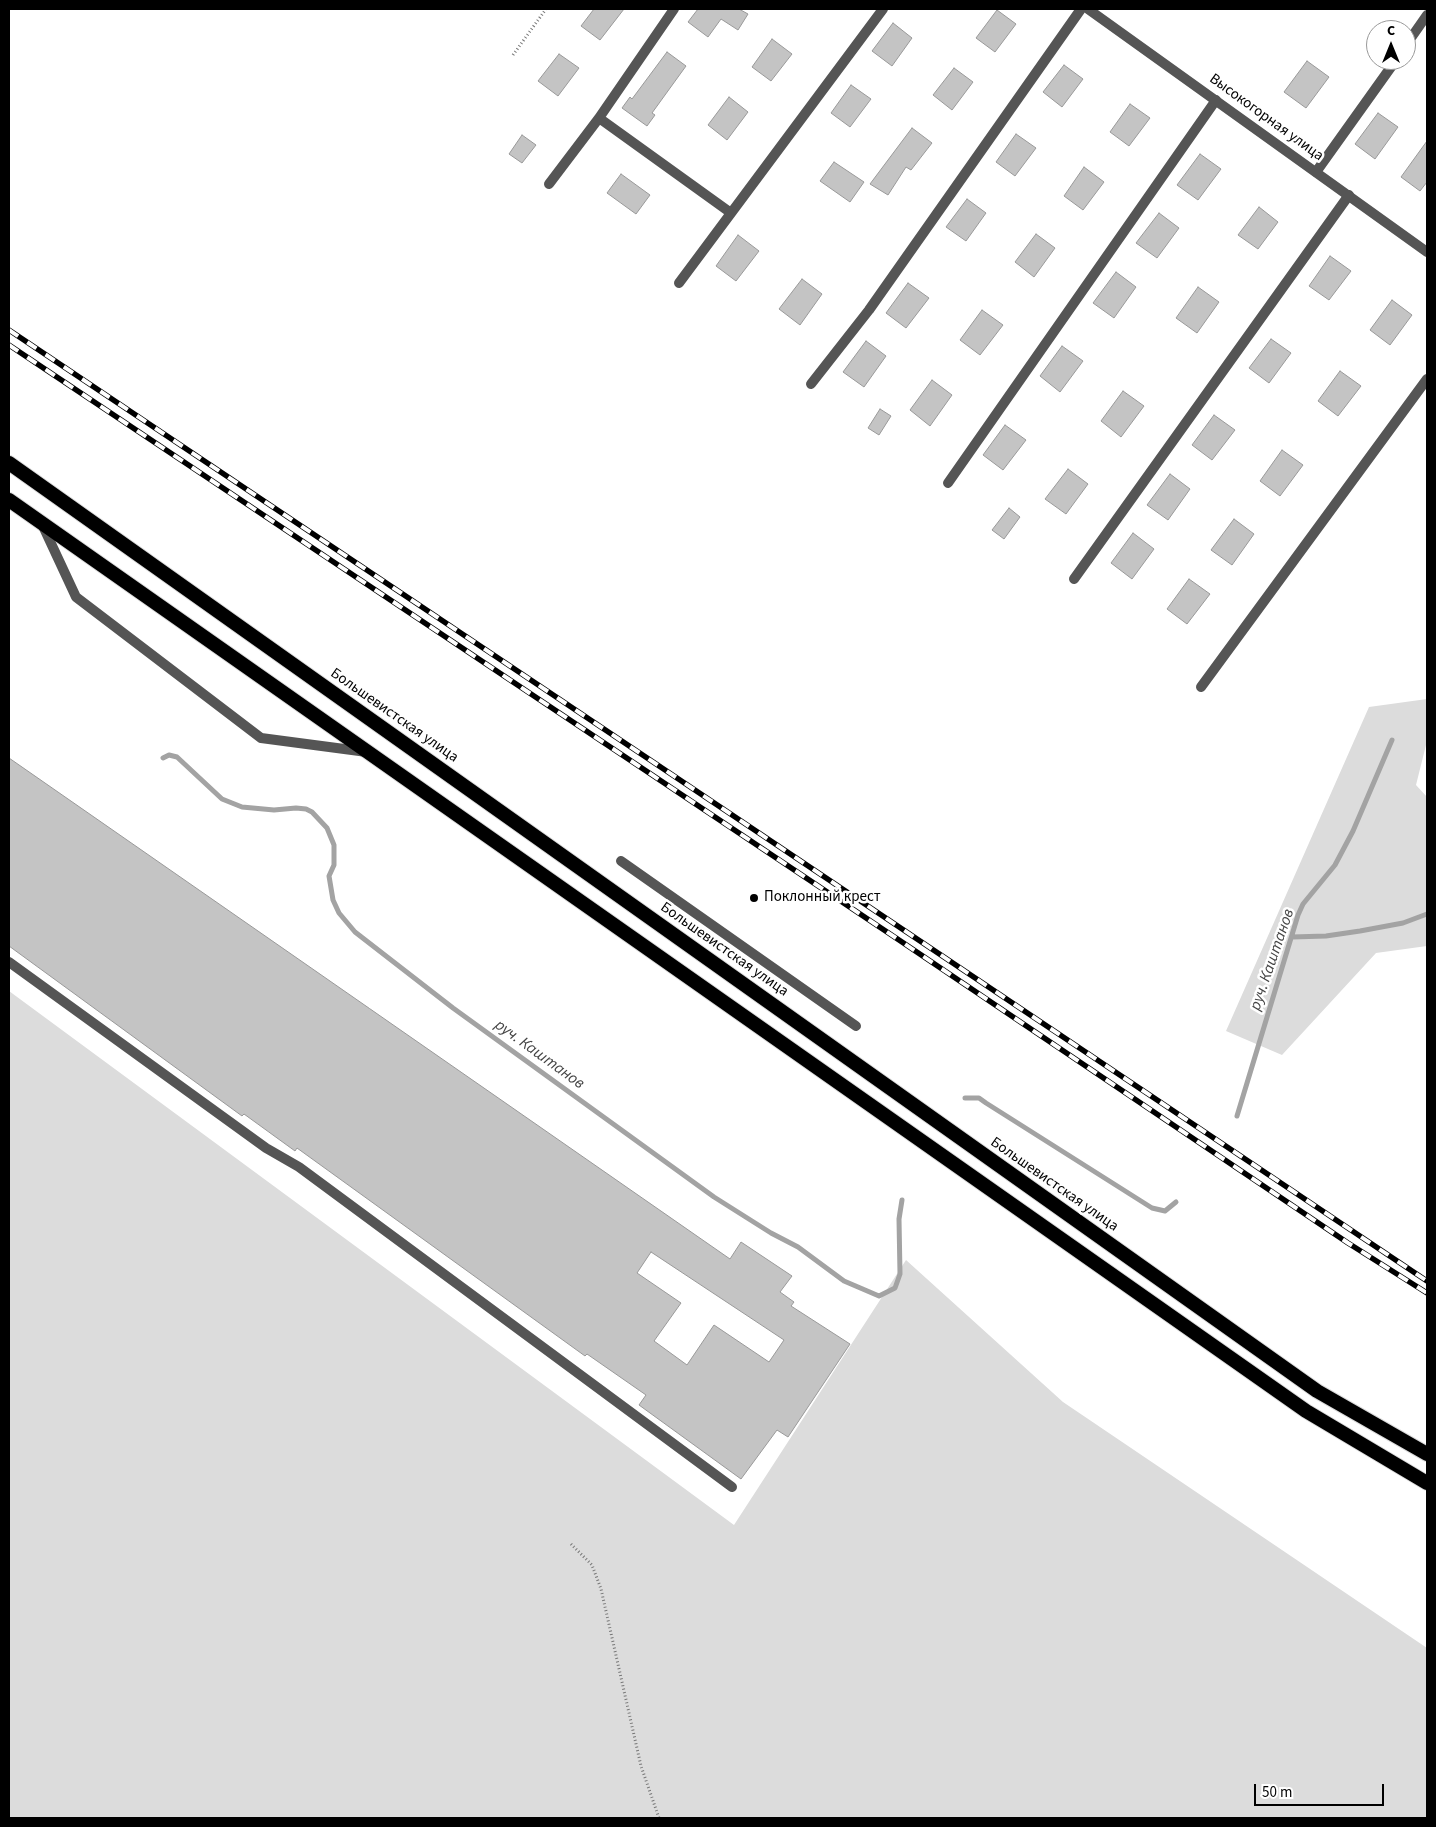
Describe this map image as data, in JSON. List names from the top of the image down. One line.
{"streets":{"highway":["Большевистская улица"],"street":["Высокогорная улица"]},"water":["руч. Каштанов"],"places":["Поклонный крест"],"scale_bar":"50 m","north":"top"}
